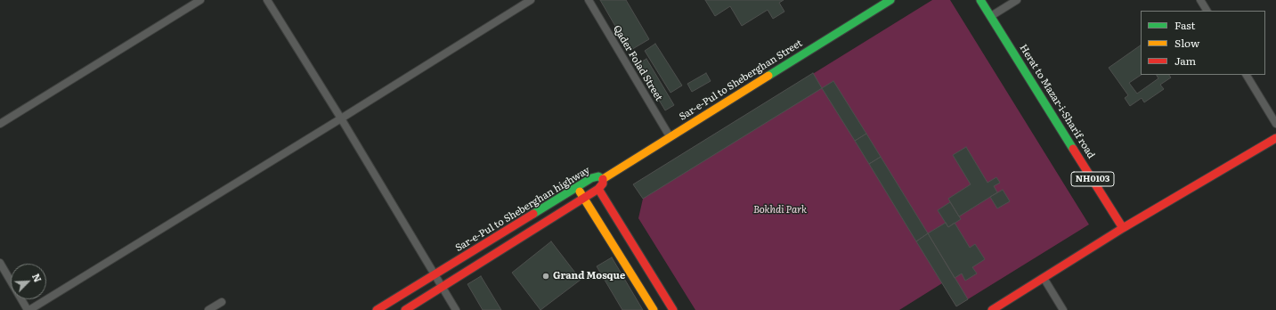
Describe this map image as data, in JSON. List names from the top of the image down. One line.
{"streets":{"main road":["Sar-e-Pul to Sheberghan Street","Herat to Mazar-i-Sharif road","NH0103","Sar-e-Pul to Sheberghan highway"],"street":["Qader Folad Street"]},"crossings":[["Qader Folad Street","Sar-e-Pul to Sheberghan Street"],["Sar-e-Pul to Sheberghan Street","Sar-e-Pul to Sheberghan highway"]],"parks":["Bokhdi Park"],"places":["Grand Mosque"],"legend":["Fast","Slow","Jam"],"north":"top right"}
